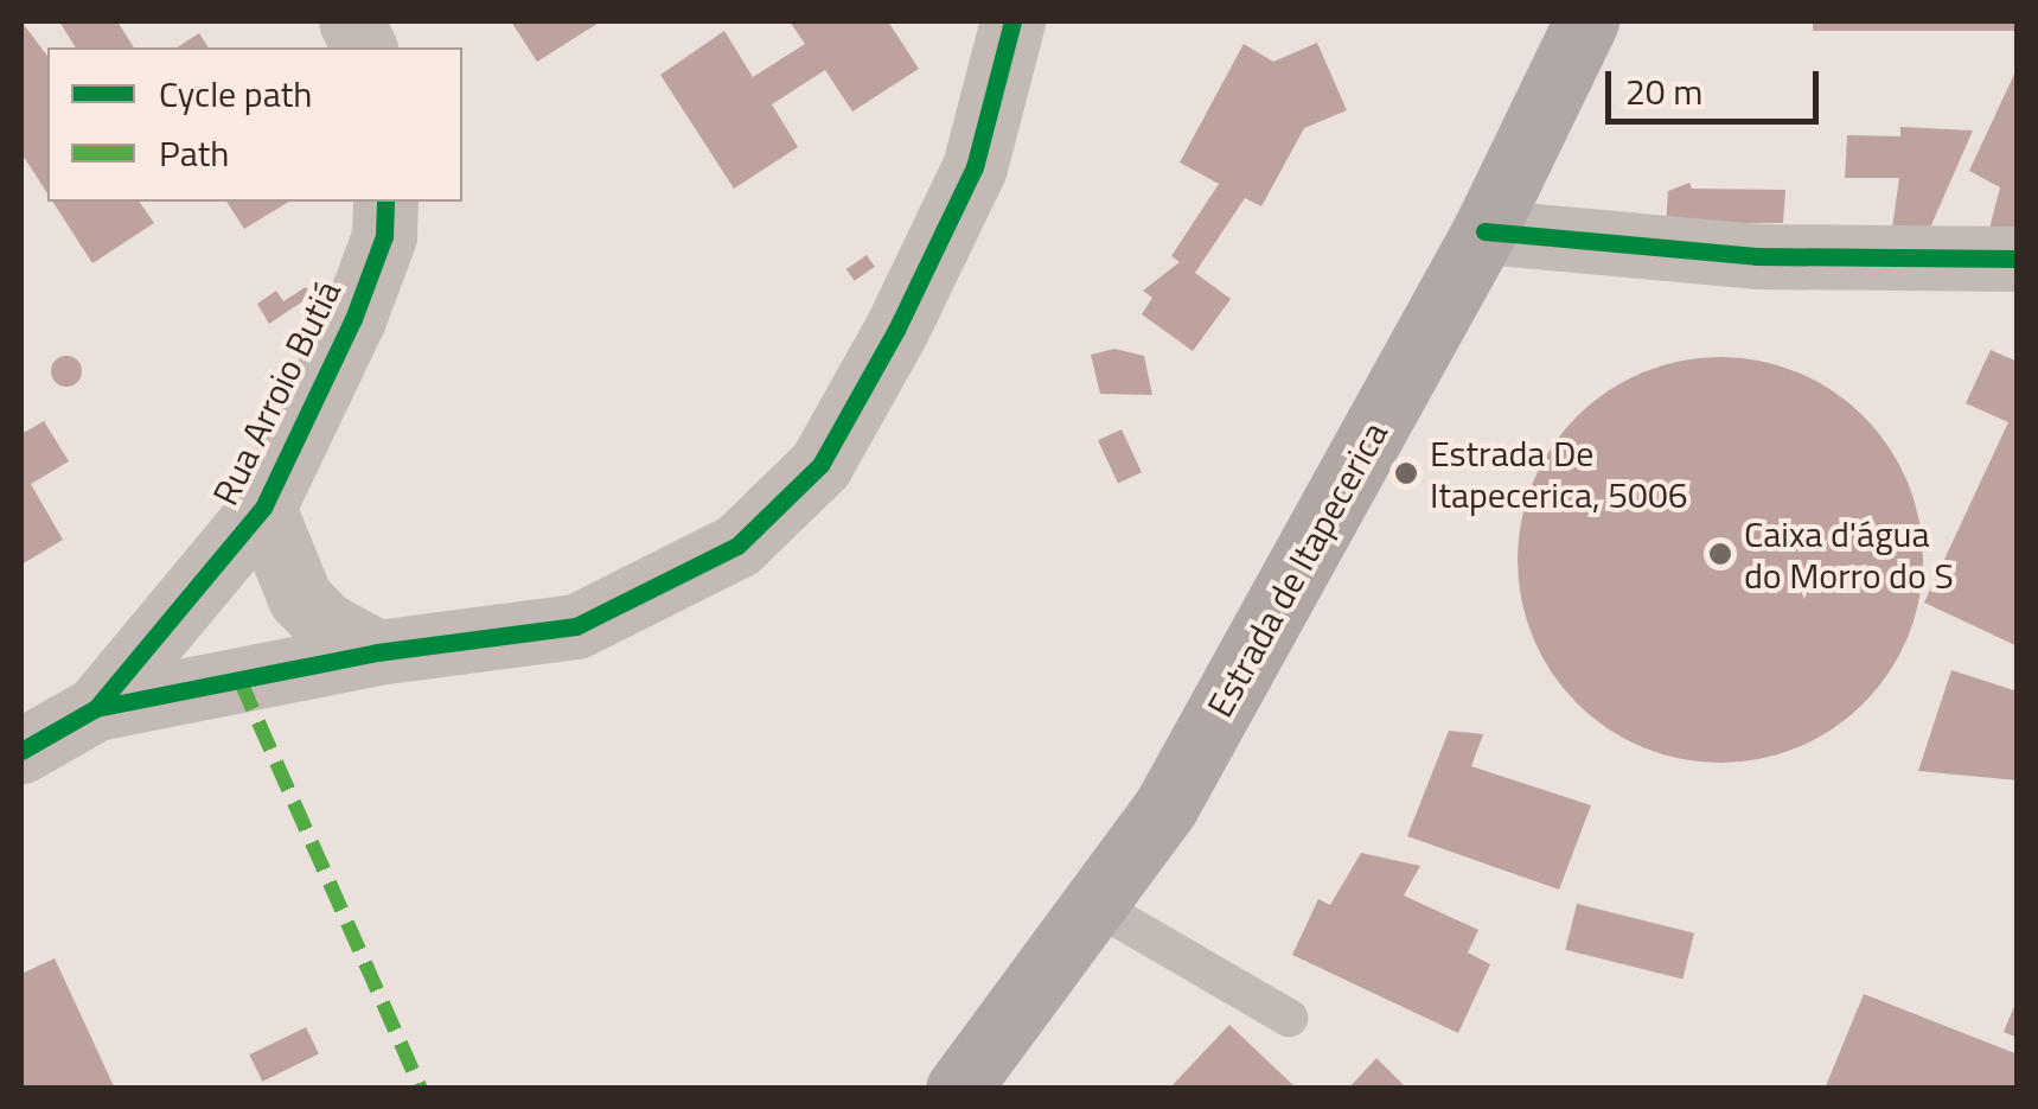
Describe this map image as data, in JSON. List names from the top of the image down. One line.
{"streets":{"main road":["Estrada de Itapecerica"],"street":["Rua Arroio Butiá"]},"places":["Estrada De Itapecerica, 5006","Caixa d'água do Morro do S"],"legend":["Cycle path","Path"],"scale_bar":"20 m"}
